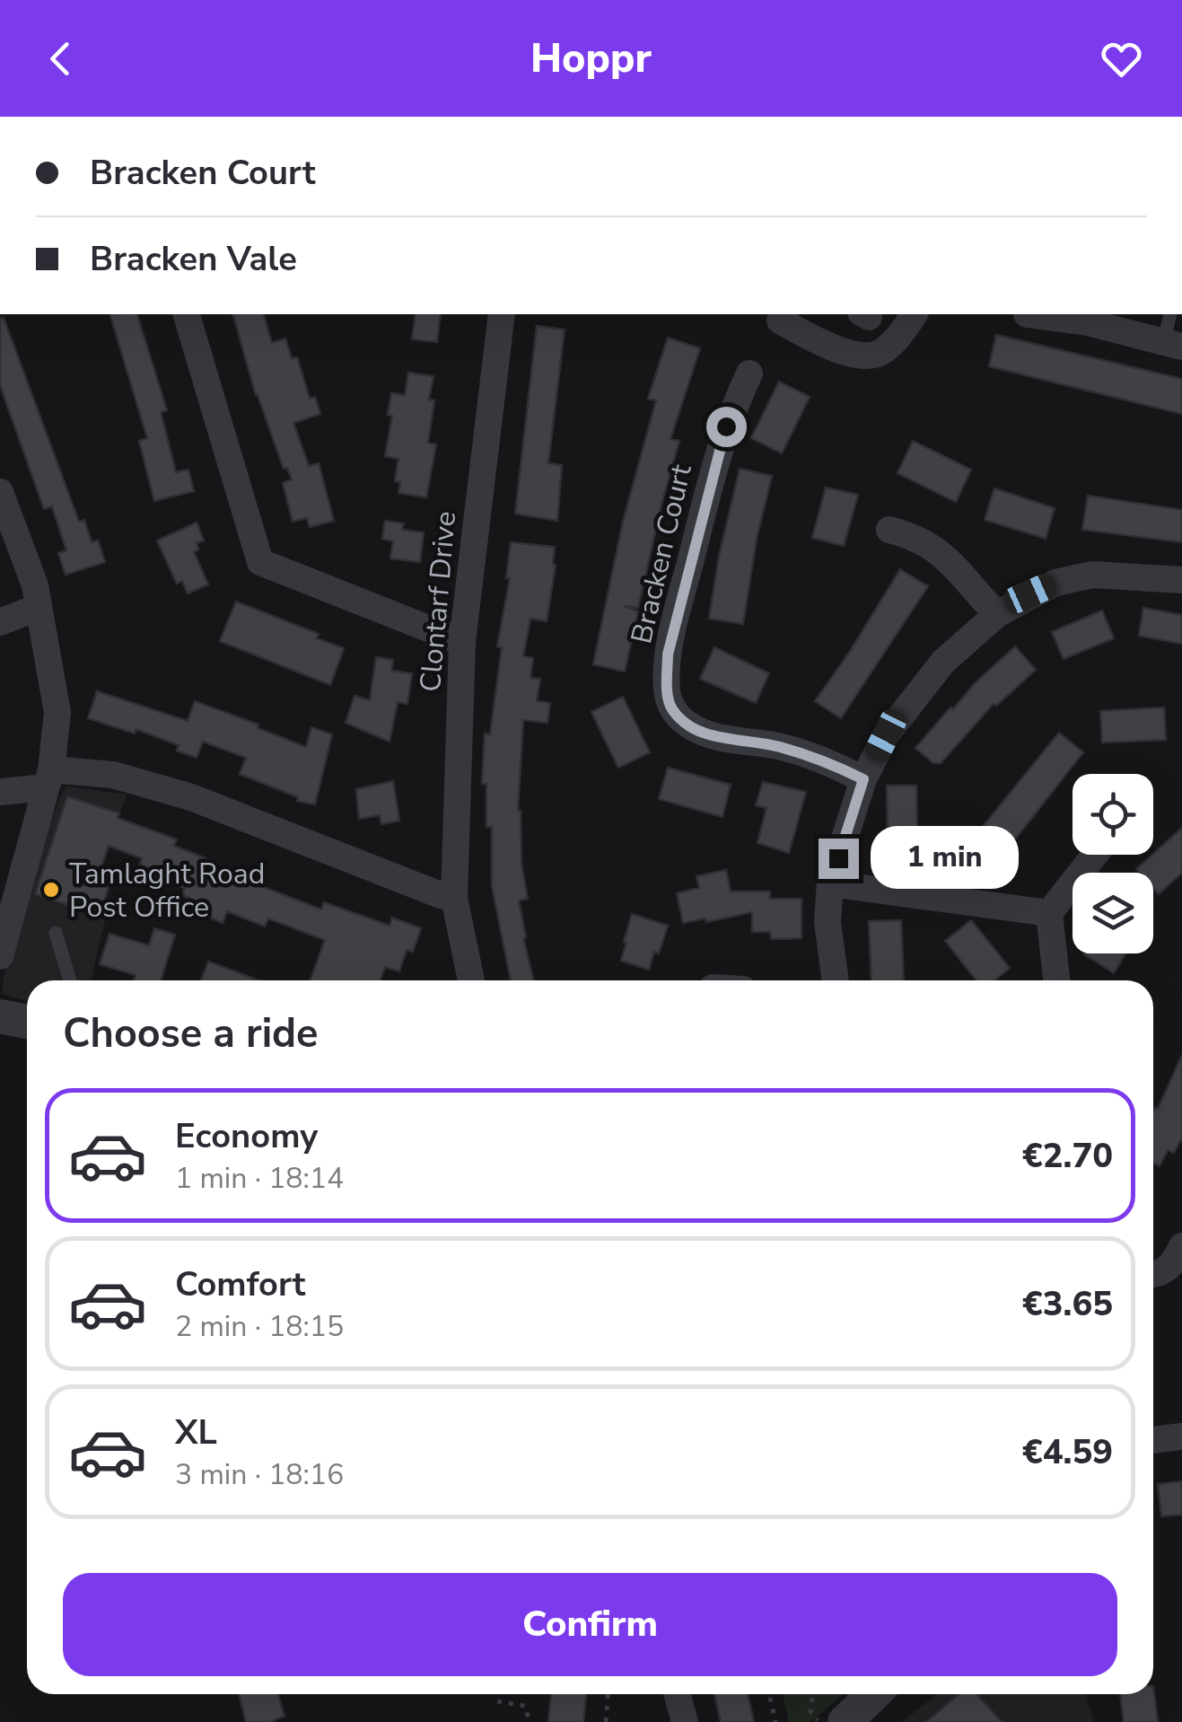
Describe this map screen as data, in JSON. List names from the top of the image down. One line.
{"streets":{"street":["Bracken Court","Clontarf Drive"]},"places":["Tamlaght Road Post Office"],"page":{"header":"Hoppr","banner":["Bracken Court","Bracken Vale"],"bubble":"1 min","heading":"Choose a ride","list":[{"name":"Economy","note":"1 min · 18:14","value":"€2.70"},{"name":"Comfort","note":"2 min · 18:15","value":"€3.65"},{"name":"XL","note":"3 min · 18:16","value":"€4.59"}],"buttons":"Confirm"}}
